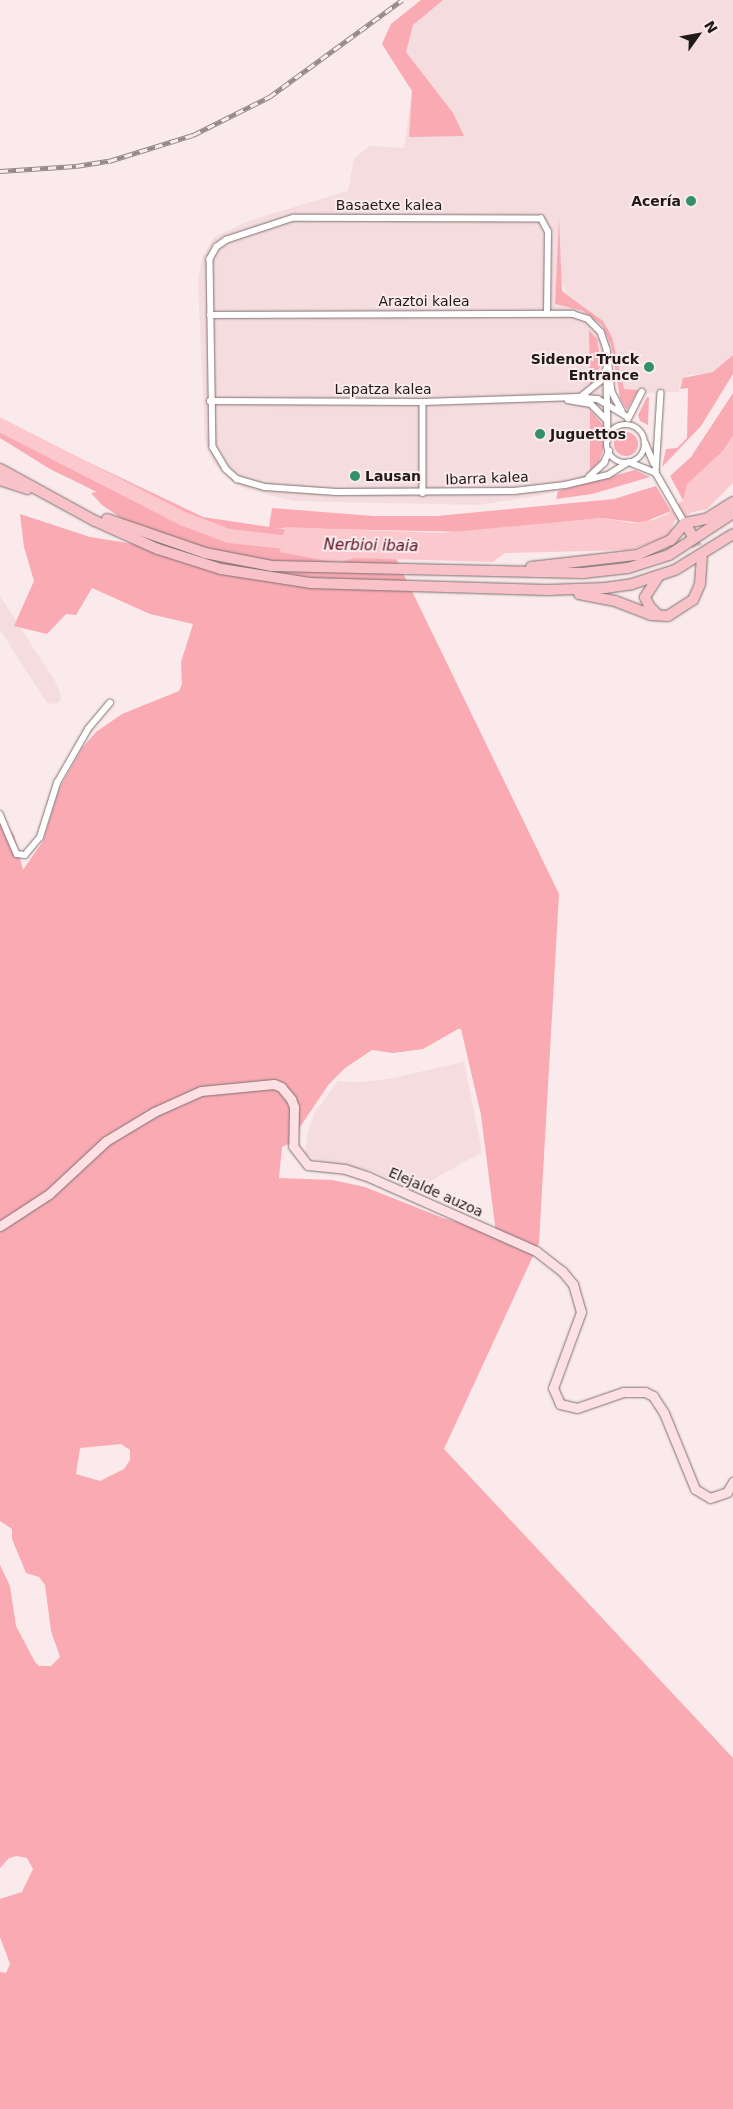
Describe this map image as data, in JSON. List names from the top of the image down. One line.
{"streets":{"street":["Basaetxe kalea","Araztoi kalea","Lapatza kalea","Ibarra kalea","Elejalde auzoa"]},"crossings":[["Basaetxe kalea","Araztoi kalea"],["Basaetxe kalea","Ibarra kalea"],["Araztoi kalea","Ibarra kalea"],["Lapatza kalea","Ibarra kalea"]],"water":["Nerbioi ibaia"],"places":["Acería","Sidenor Truck Entrance","Juguettos","Lausan"],"north":"top right"}
